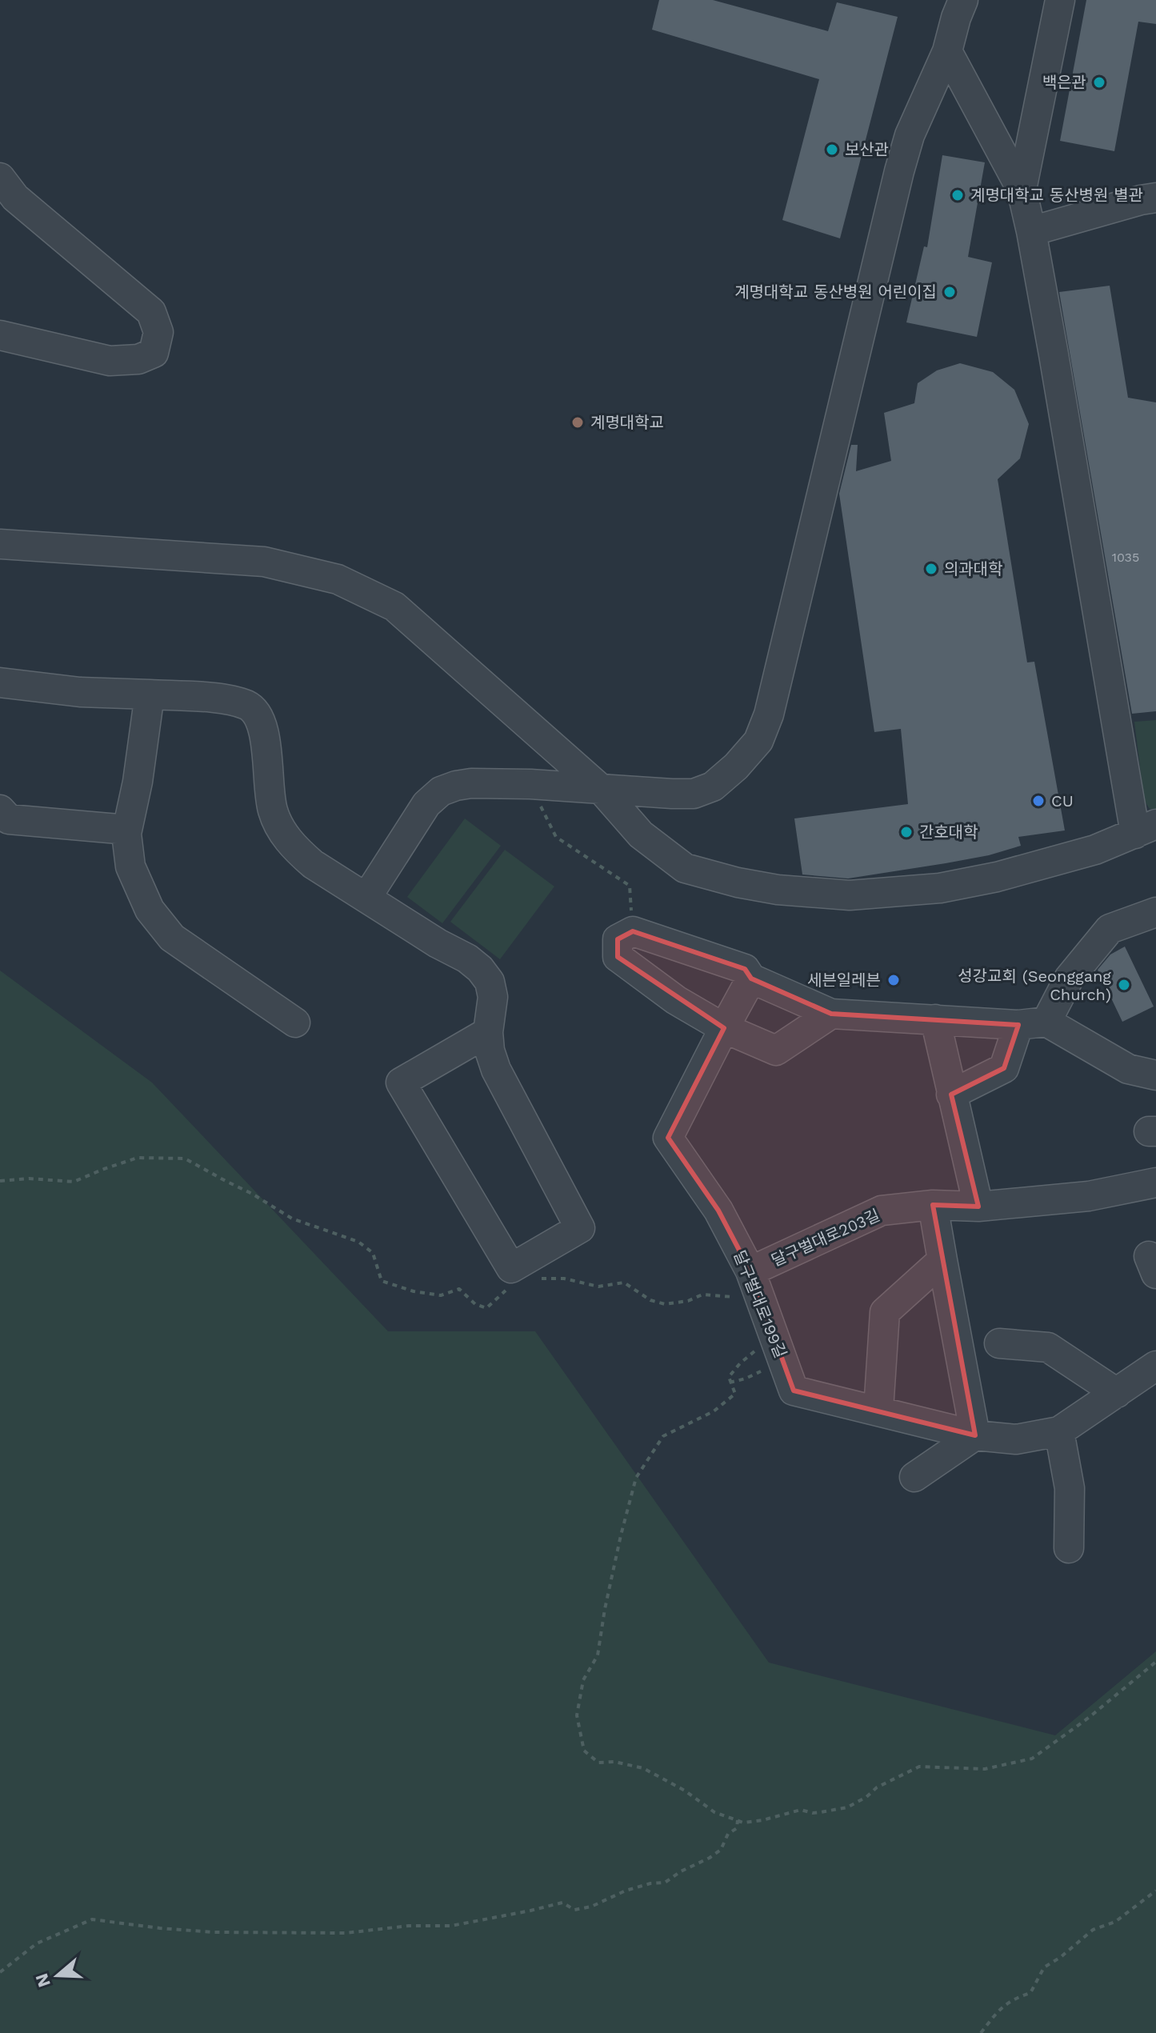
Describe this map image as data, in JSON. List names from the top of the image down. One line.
{"streets":{"street":["달구벌대로203길","달구벌대로199길"]},"crossings":[["달구벌대로203길","달구벌대로199길"]],"places":["백은관","보산관","계명대학교 동산병원 별관","계명대학교 동산병원 어린이집","계명대학교","의과대학","CU","간호대학","세븐일레븐","성강교회 (Seonggang Church)"],"house_numbers":["1035"],"north":"left"}
